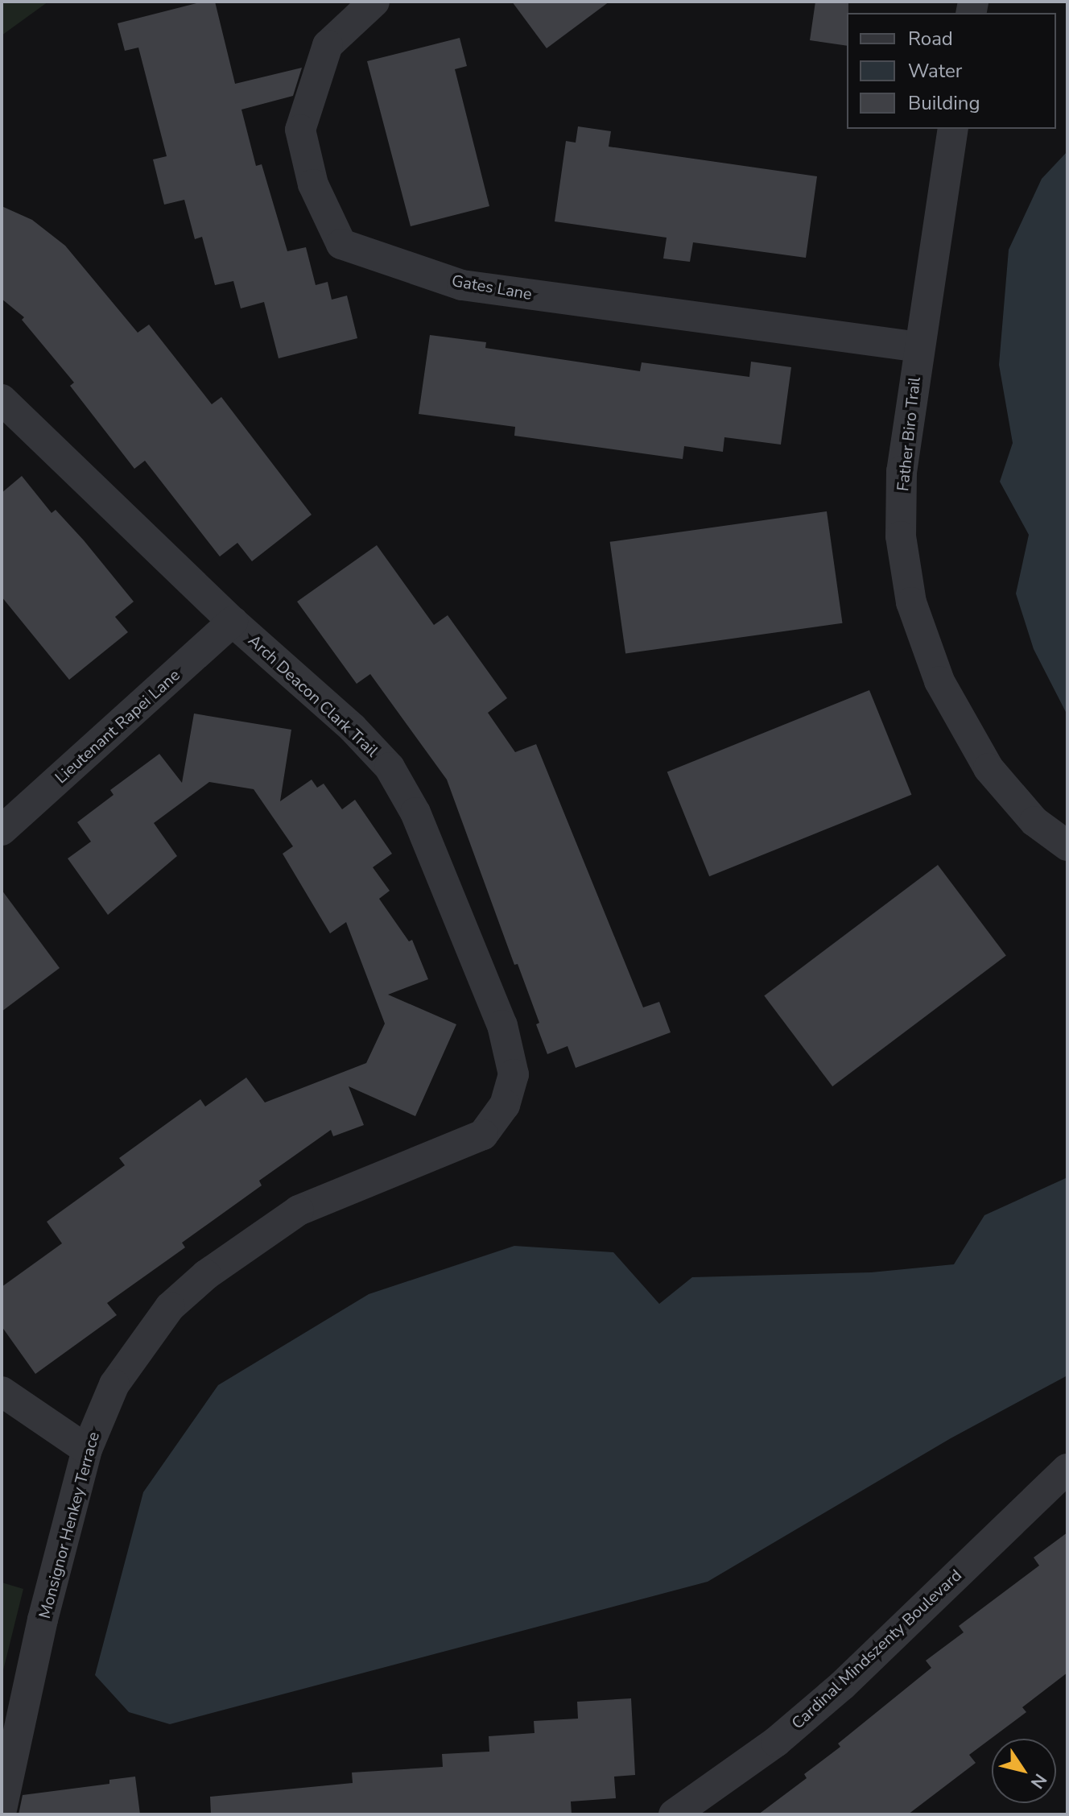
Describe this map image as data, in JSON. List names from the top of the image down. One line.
{"streets":{"street":["Gates Lane","Father Biro Trail","Arch Deacon Clark Trail","Lieutenant Rapei Lane","Monsignor Henkey Terrace","Cardinal Mindszenty Boulevard"]},"crossings":[["Gates Lane","Father Biro Trail"],["Arch Deacon Clark Trail","Lieutenant Rapei Lane"],["Arch Deacon Clark Trail","Monsignor Henkey Terrace"]],"legend":["Road","Water","Building"],"north":"bottom right"}
